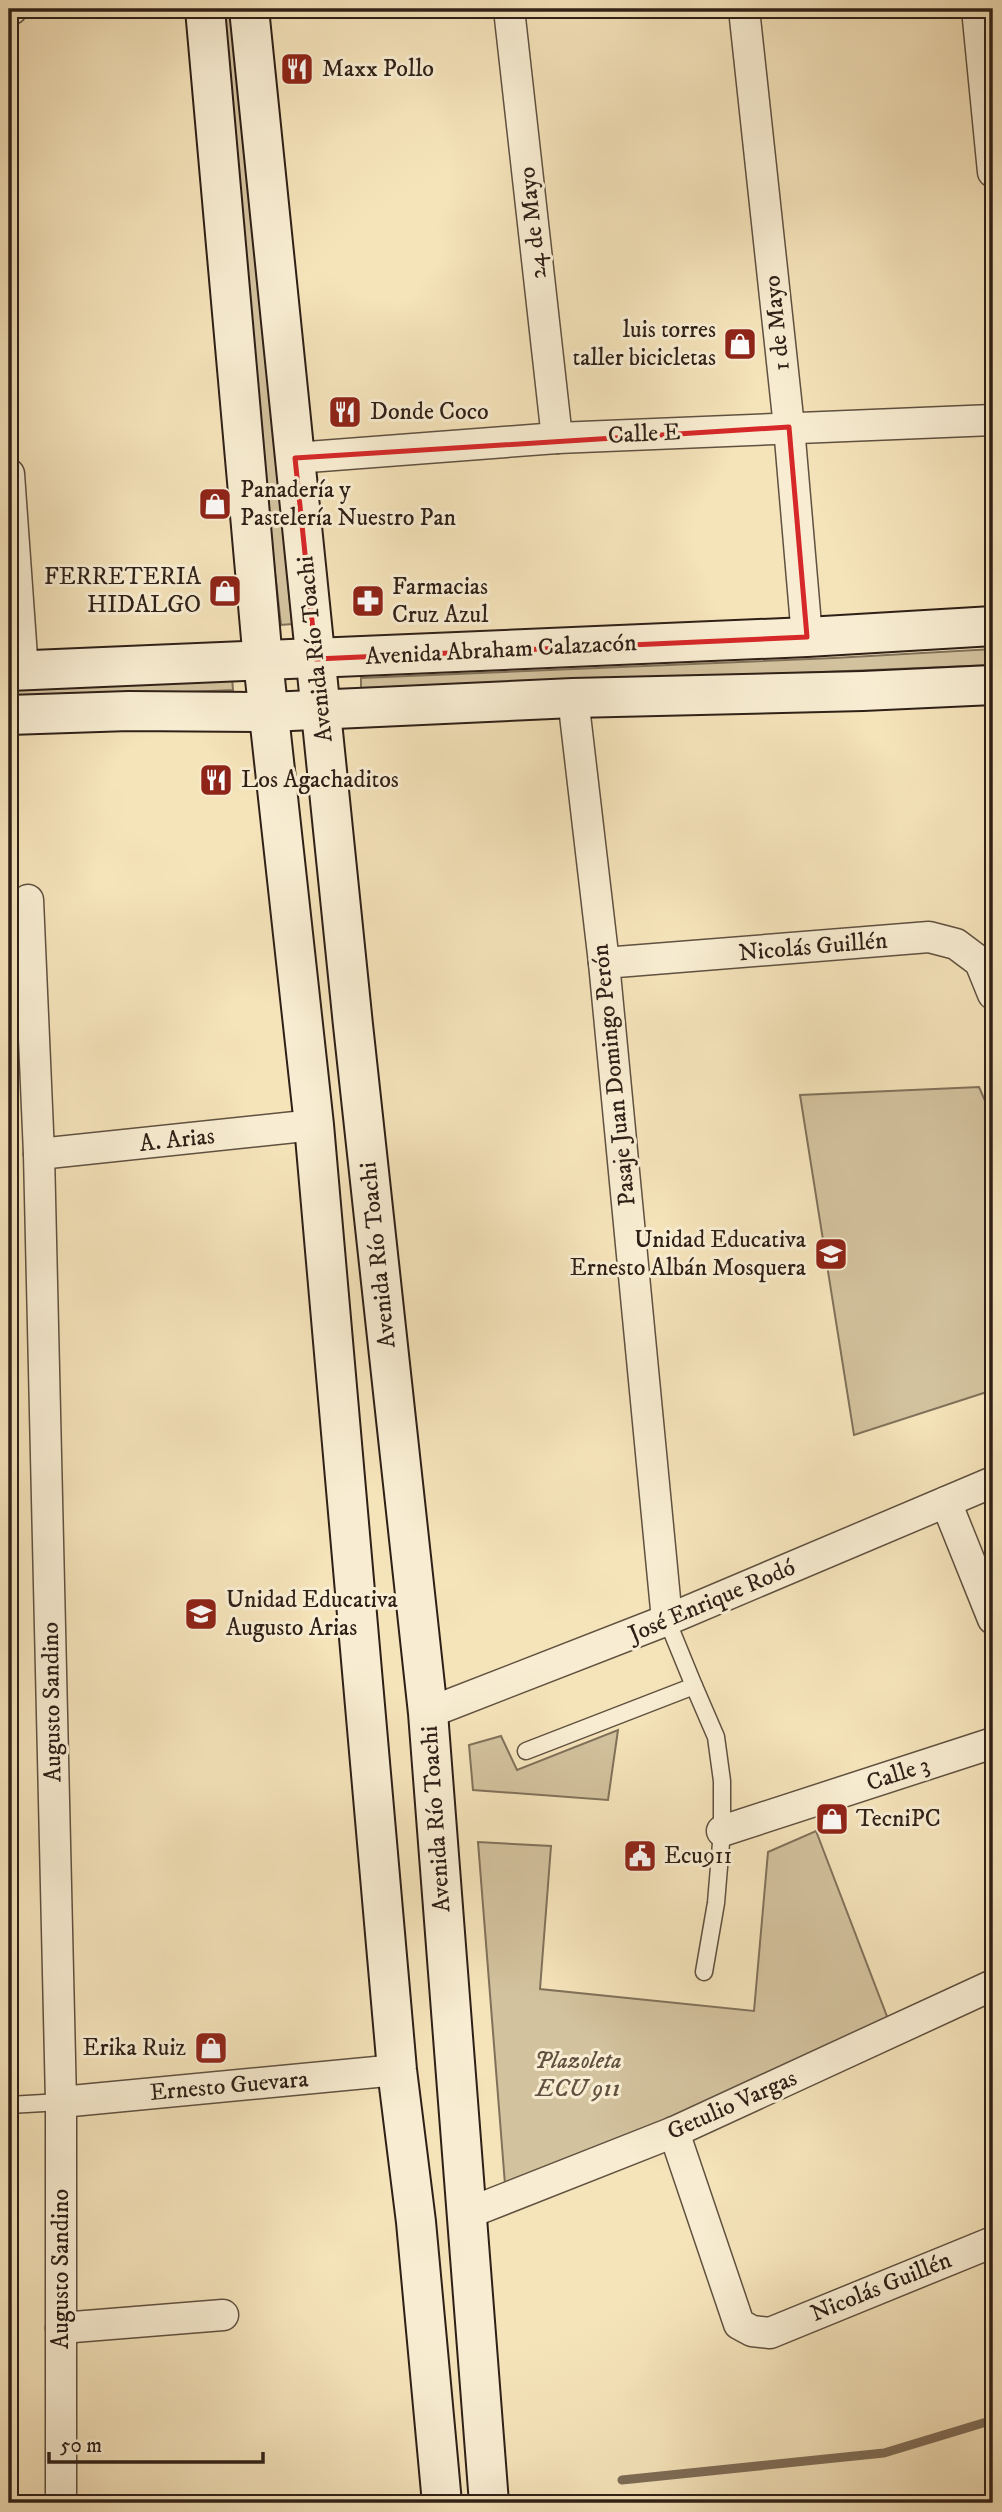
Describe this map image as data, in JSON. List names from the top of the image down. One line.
{"streets":{"main road":["Avenida Río Toachi","Avenida Abraham Calazacón"],"street":["24 de Mayo","1 de Mayo","Calle E","Nicolás Guillén","Pasaje Juan Domingo Perón","A. Arias","José Enrique Rodó","Augusto Sandino","Calle 3","Ernesto Guevara","Getulio Vargas"]},"crossings":[["24 de Mayo","Calle E"],["1 de Mayo","Calle E"],["1 de Mayo","Avenida Abraham Calazacón"],["Calle E","Avenida Río Toachi"],["Avenida Río Toachi","Avenida Abraham Calazacón"],["Avenida Río Toachi","A. Arias"],["Avenida Río Toachi","José Enrique Rodó"],["Avenida Río Toachi","Ernesto Guevara"],["Avenida Río Toachi","Getulio Vargas"],["Avenida Abraham Calazacón","Pasaje Juan Domingo Perón"],["Nicolás Guillén","Pasaje Juan Domingo Perón"],["Nicolás Guillén","Getulio Vargas"],["Pasaje Juan Domingo Perón","José Enrique Rodó"],["A. Arias","Augusto Sandino"],["Augusto Sandino","Ernesto Guevara"]],"parks":["Plazoleta ECU 911"],"places":{"restaurant":["Maxx Pollo","Donde Coco","Los Agachaditos"],"shop":["luis torres taller bicicletas","Panadería y Pastelería Nuestro Pan","FERRETERIA HIDALGO","TecniPC","Erika Ruiz"],"pharmacy":["Farmacias Cruz Azul"],"school or university":["Unidad Educativa Ernesto Albán Mosquera","Unidad Educativa Augusto Arias"],"public building":["Ecu911"]},"scale_bar":"50 m"}
